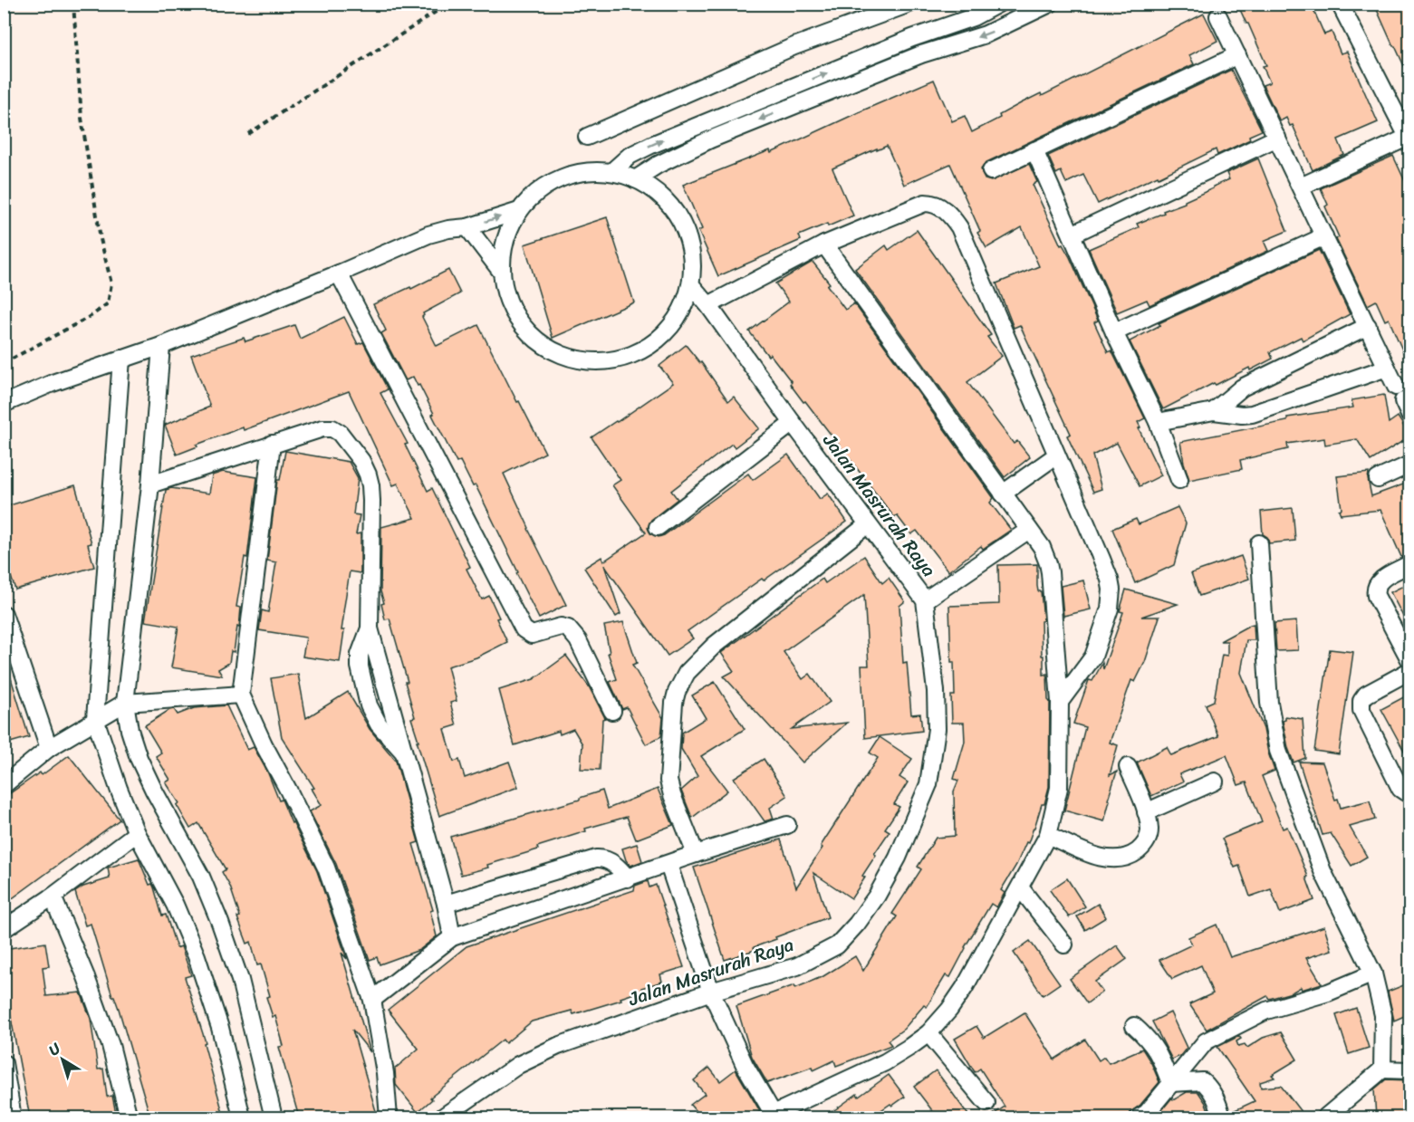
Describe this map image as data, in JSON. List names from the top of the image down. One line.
{"streets":{"street":["Jalan Masrurah Raya"]},"north":"top left"}
